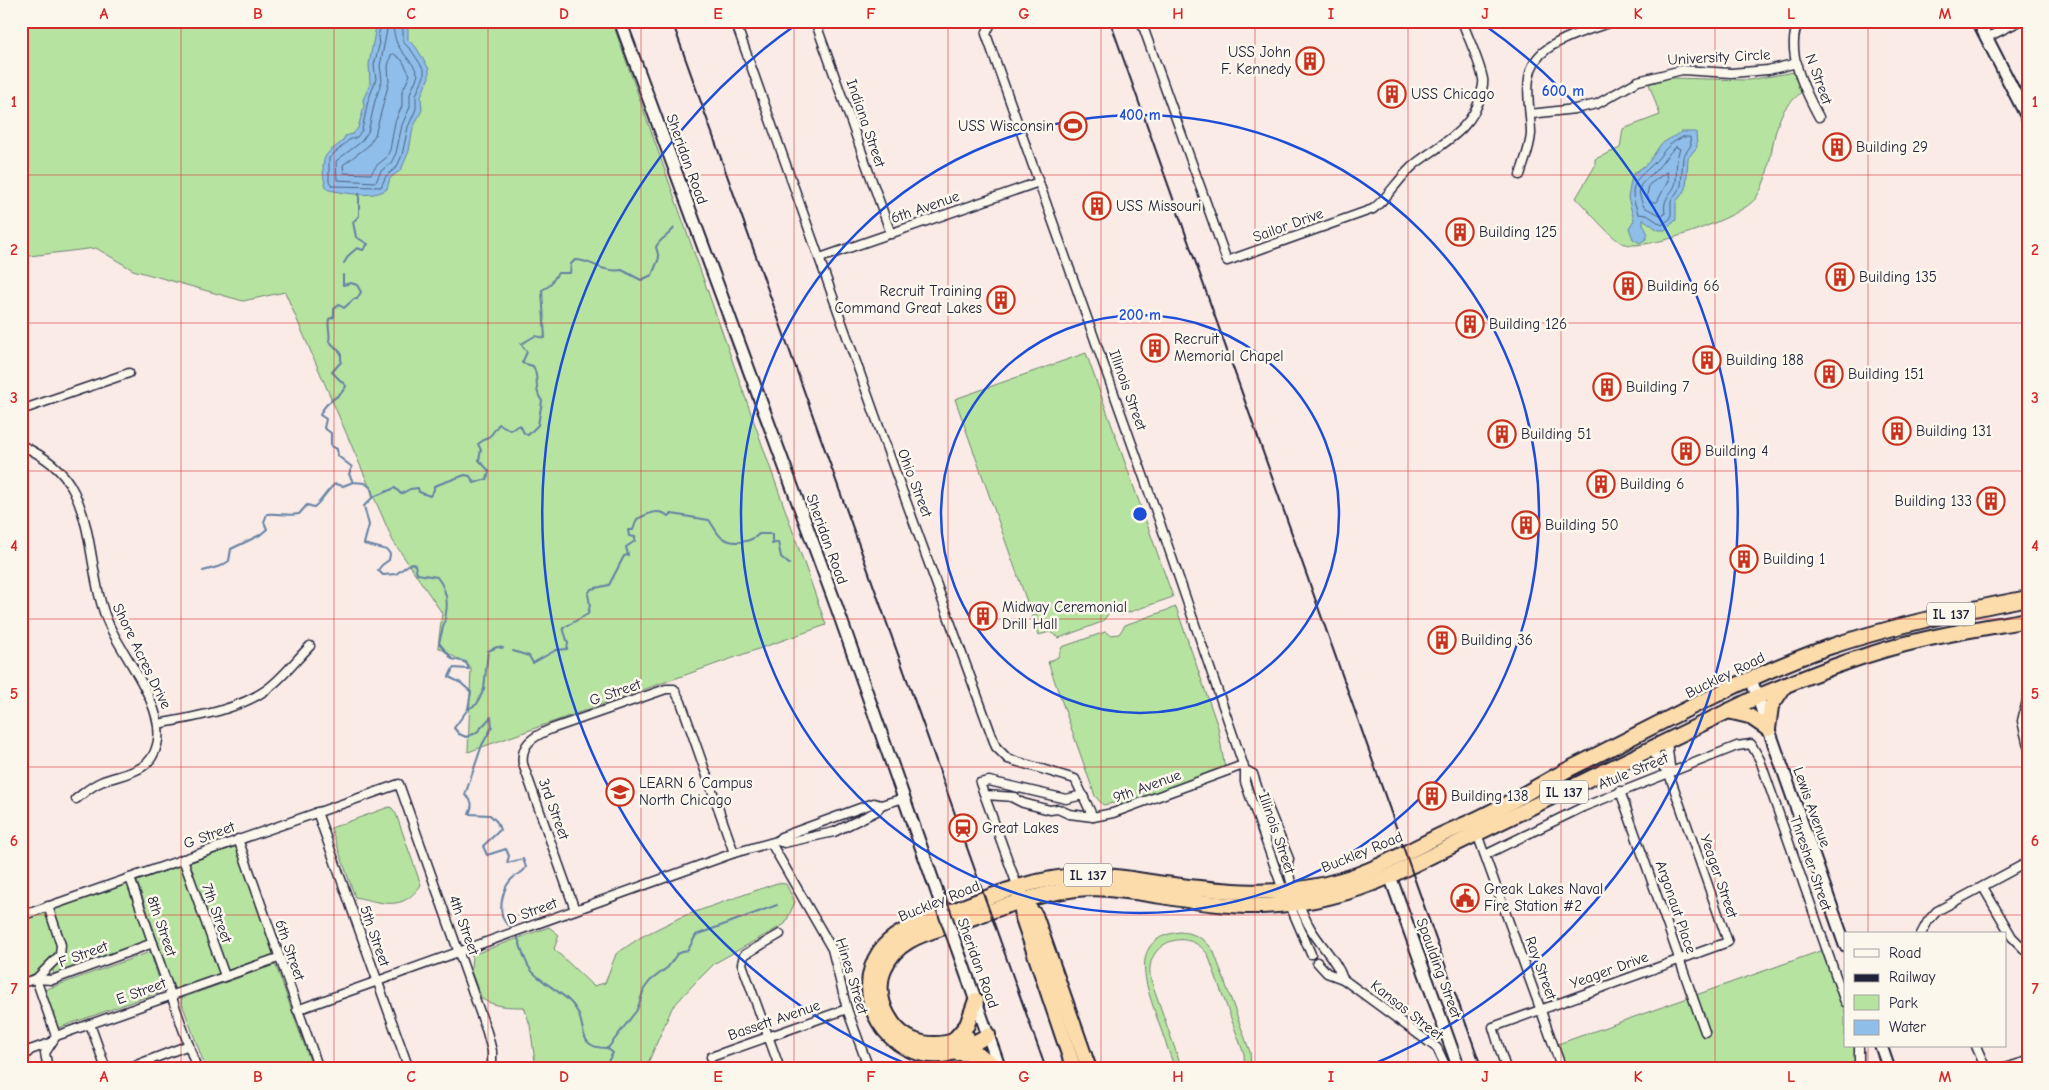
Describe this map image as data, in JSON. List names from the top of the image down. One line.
{"streets":{"highway":["IL 137","Buckley Road"],"main road":["Sheridan Road","Lewis Avenue","Spaulding Street"],"street":["University Circle","N Street","Indiana Street","6th Avenue","Sailor Drive","Illinois Street","Ohio Street","Shore Acres Drive","G Street","Atule Street","9th Avenue","3rd Street","Thresher Street","Yeager Street","Argonaut Place","D Street","7th Street","4th Street","8th Street","5th Street","6th Street","F Street","Ray Street","Yeager Drive","Hines Street","E Street","Kansas Street","Bassett Avenue"]},"crossings":[["University Circle","N Street"],["Indiana Street","6th Avenue"],["Sheridan Road","Buckley Road"],["Sheridan Road","D Street"],["6th Avenue","Illinois Street"],["6th Avenue","Ohio Street"],["Illinois Street","Buckley Road"],["Illinois Street","9th Avenue"],["Illinois Street","Kansas Street"],["Ohio Street","9th Avenue"],["Buckley Road","Lewis Avenue"],["Buckley Road","Spaulding Street"],["Buckley Road","Ray Street"],["Buckley Road","Kansas Street"],["G Street","3rd Street"],["G Street","D Street"],["G Street","7th Street"],["G Street","4th Street"],["G Street","8th Street"],["G Street","5th Street"],["G Street","6th Street"],["Atule Street","Thresher Street"],["Atule Street","Yeager Street"],["Atule Street","Argonaut Place"],["Atule Street","Ray Street"],["3rd Street","D Street"],["Yeager Street","Argonaut Place"],["Yeager Street","Yeager Drive"],["Argonaut Place","Yeager Drive"],["D Street","4th Street"],["D Street","5th Street"],["D Street","6th Street"],["D Street","Hines Street"],["7th Street","E Street"],["8th Street","F Street"],["8th Street","E Street"],["6th Street","E Street"],["Ray Street","Yeager Drive"],["Hines Street","Bassett Avenue"]],"places":{"building":["USS John F. Kennedy","USS Chicago","Building 29","USS Missouri","Building 125","Building 135","Building 66","Recruit Training Command Great Lakes","Building 126","Recruit Memorial Chapel","Building 188","Building 151","Building 7","Building 131","Building 51","Building 4","Building 6","Building 133","Building 50","Building 1","Midway Ceremonial Drill Hall","Building 36","Building 138"],"sports":["USS Wisconsin"],"school or university":["LEARN 6 Campus North Chicago"],"station":["Great Lakes"],"public building":["Greak Lakes Naval Fire Station #2"]},"legend":["Road","Railway","Park","Water"],"grid":{"columns":["A","B","C","D","E","F","G","H","I","J","K","L","M"],"rows":["1","2","3","4","5","6","7"]},"rings":["600 m","400 m","200 m"]}
